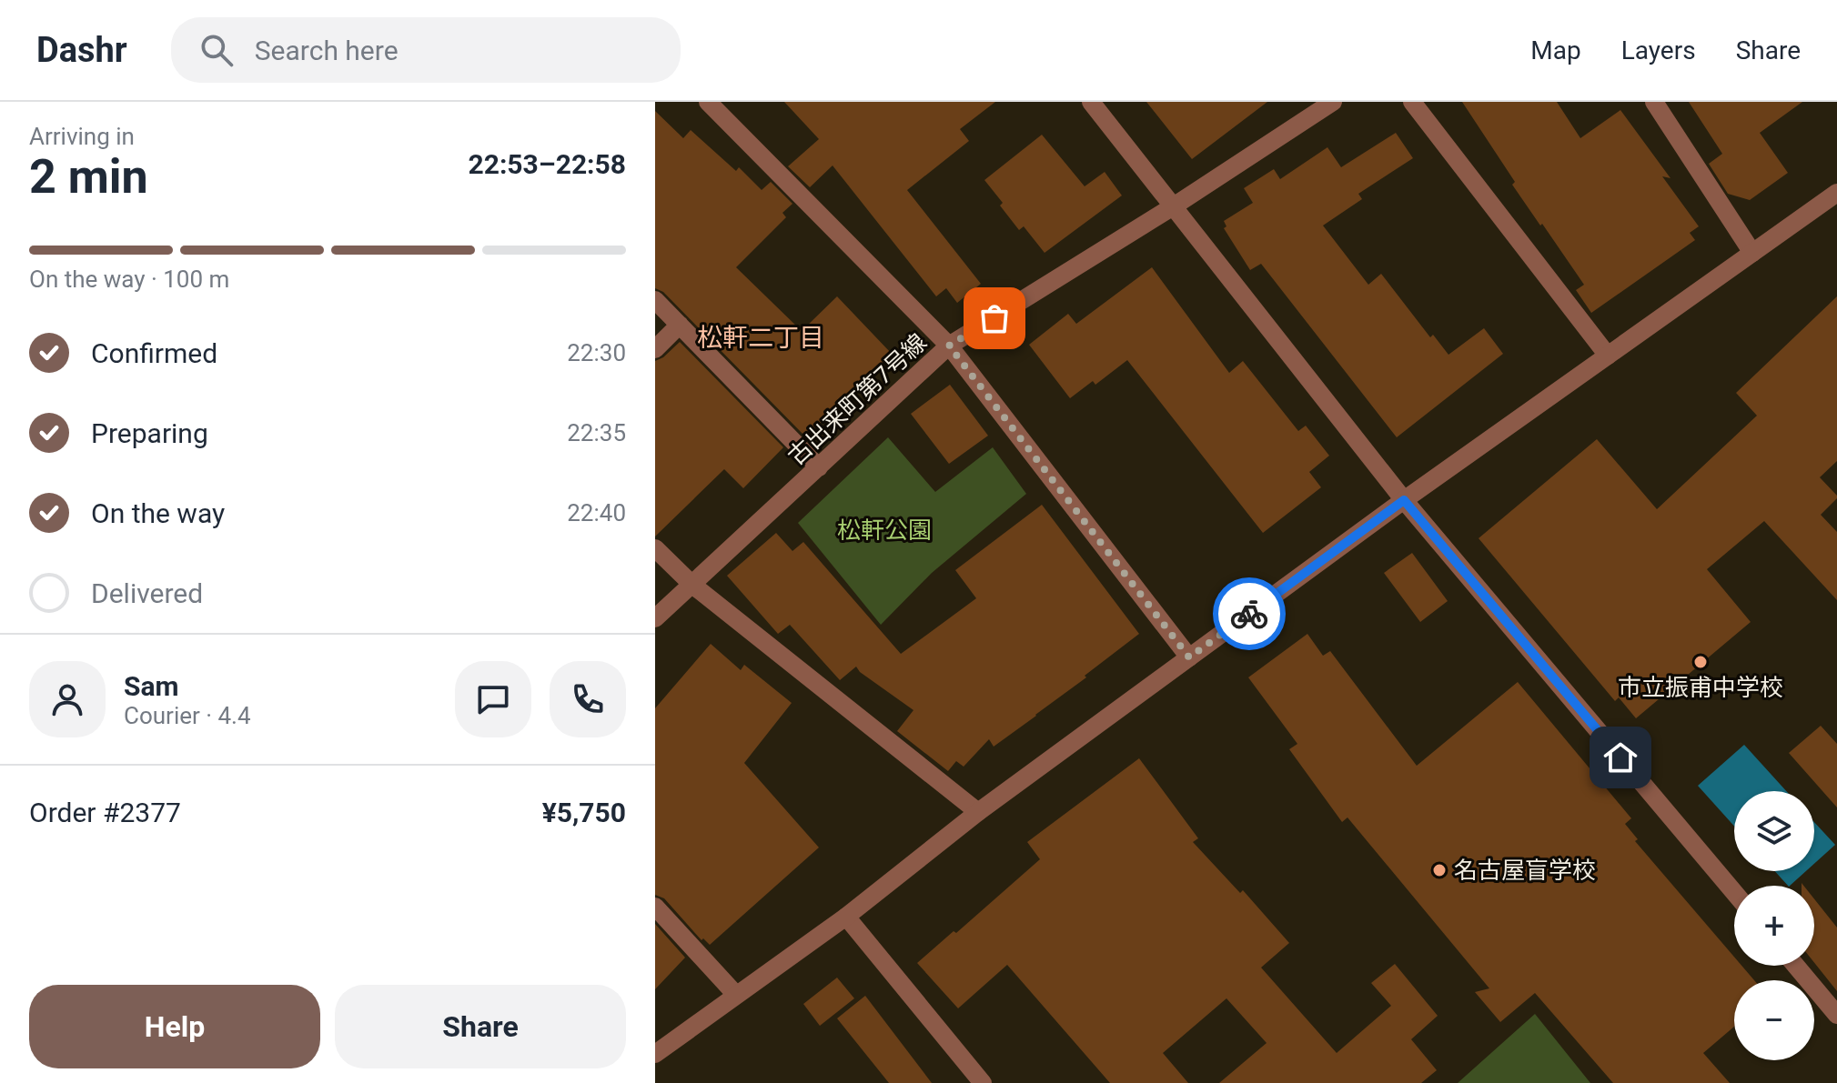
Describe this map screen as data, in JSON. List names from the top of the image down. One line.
{"streets":{"street":["古出来町第7号線"]},"districts":["松軒二丁目"],"parks":["松軒公園"],"places":["市立振甫中学校","名古屋盲学校"],"page":{"header":"Dashr","search":"Search here","nav":["Map","Layers","Share"],"heading":["2 min","Arriving in","22:53–22:58"],"panel":["Sam","Courier · 4.4","Order #2377","¥5,750"],"bar":"On the way · 100 m","list":[["Confirmed","22:30"],["Preparing","22:35"],["On the way","22:40"],"Delivered"],"map_buttons":["+","−"],"buttons":["Help","Share"]}}
